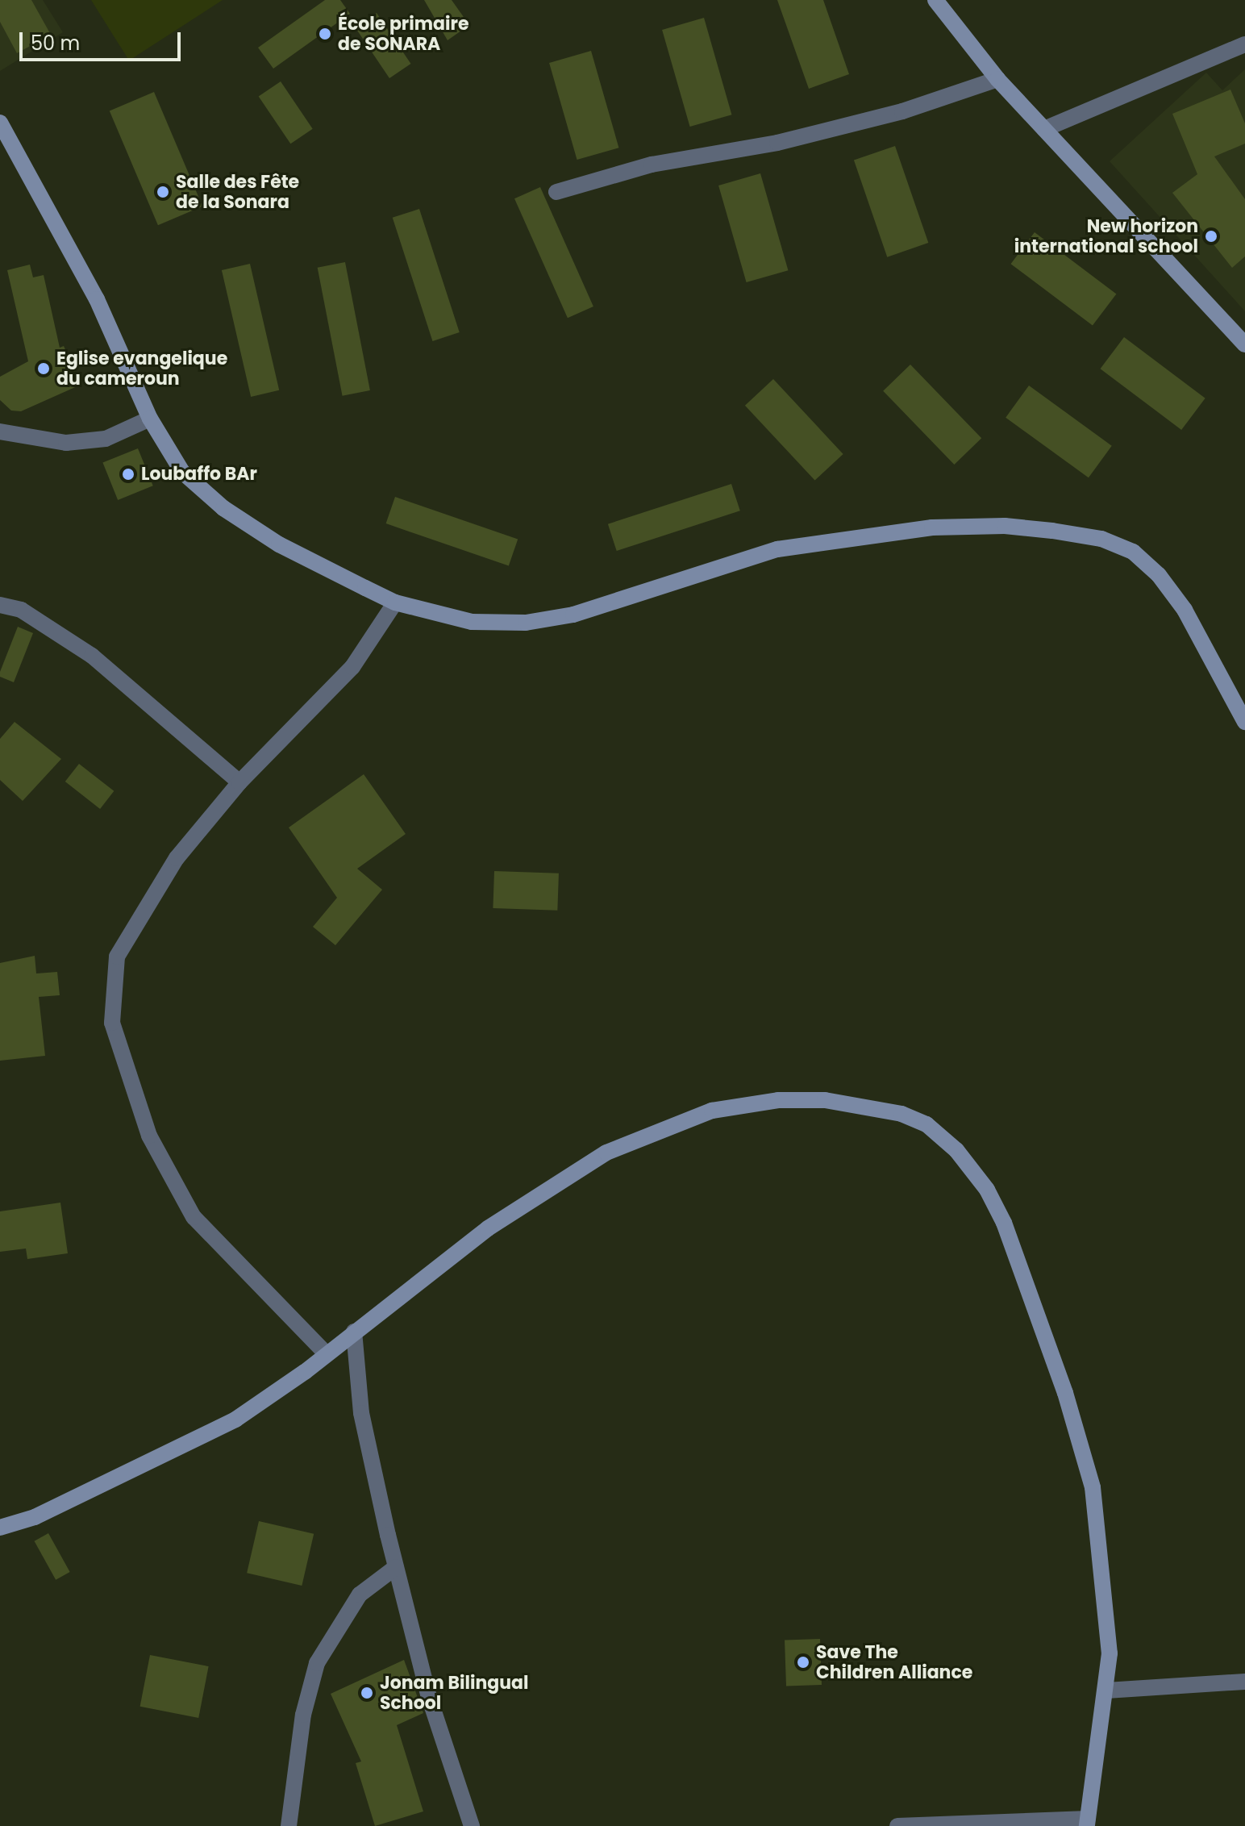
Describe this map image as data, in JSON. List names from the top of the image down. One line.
{"places":["École primaire de SONARA","Salle des Fête de la Sonara","New horizon international school","Eglise evangelique du cameroun","Loubaffo BAr","Save The Children Alliance","Jonam Bilingual School"],"scale_bar":"50 m"}
